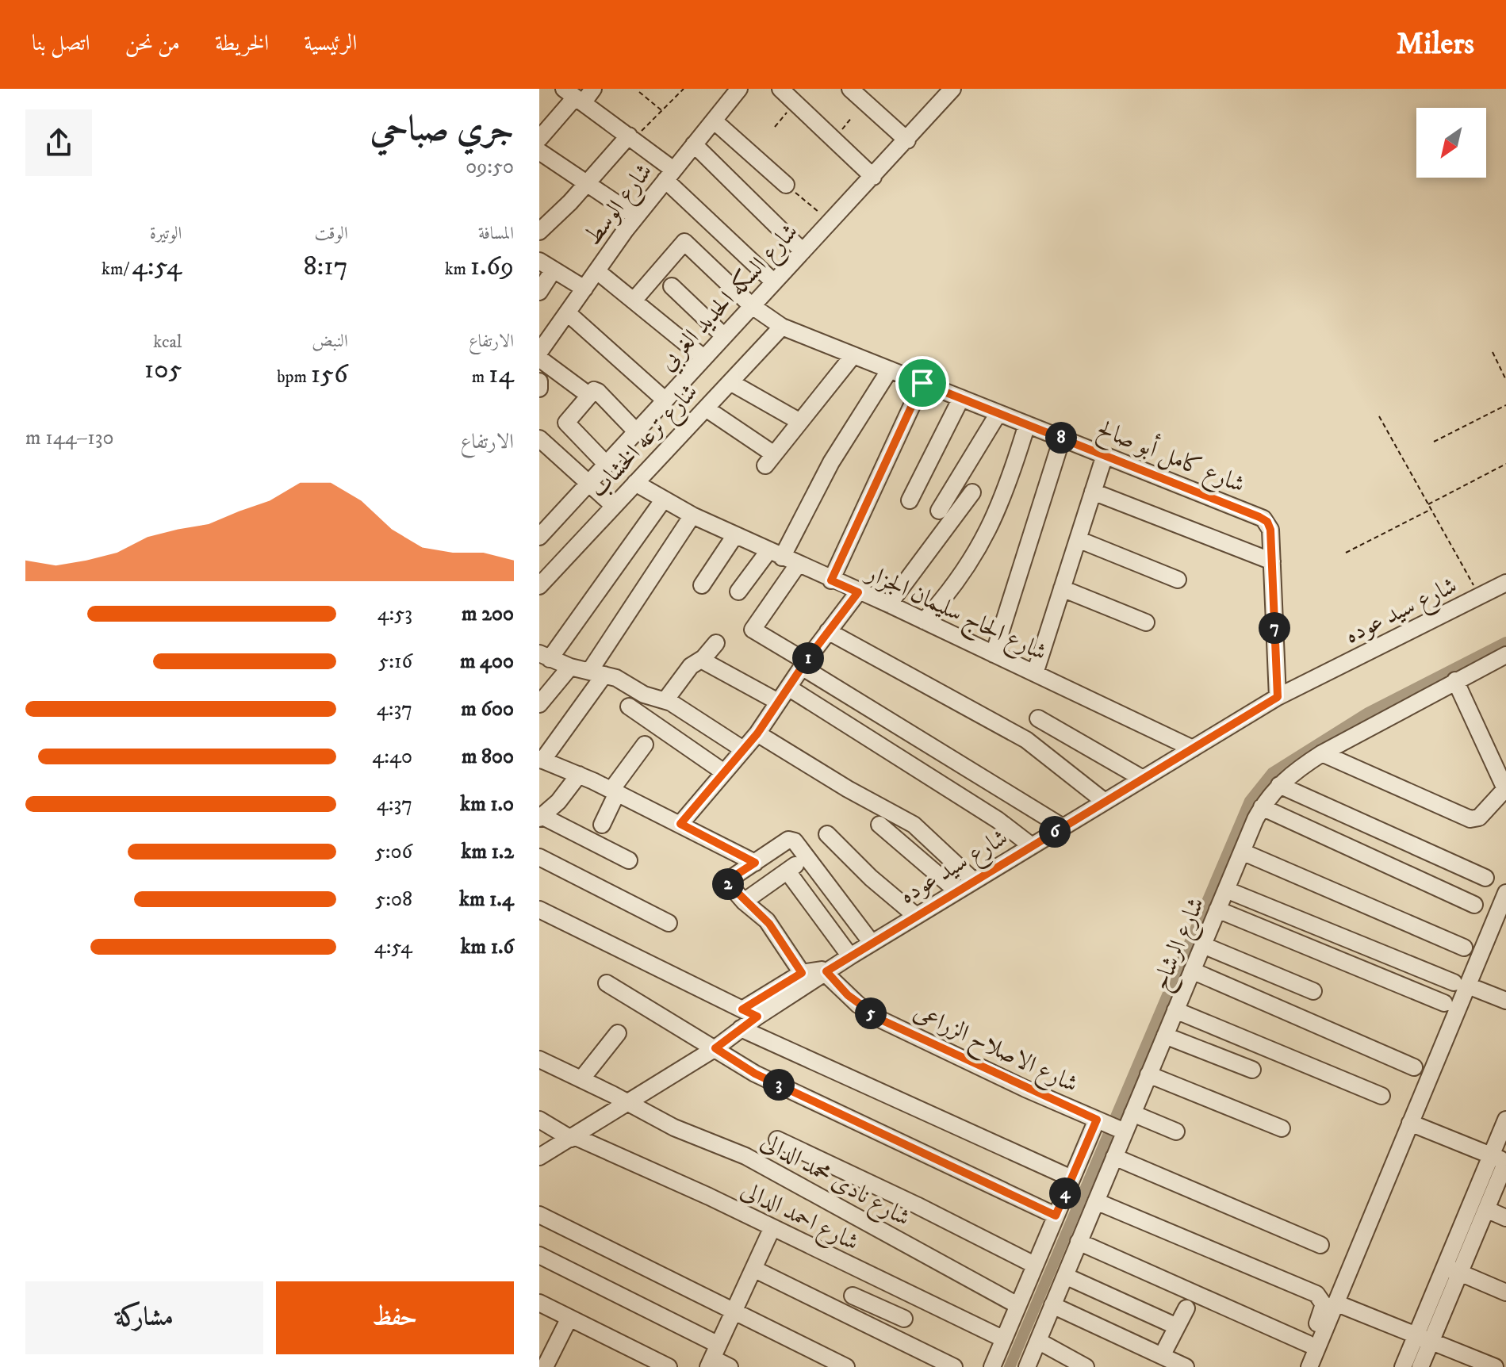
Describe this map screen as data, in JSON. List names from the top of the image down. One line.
{"streets":{"street":["شارع الوسط","شارع السكه الحديد الغربي","شارع ترعه الخشاب","شارع كامل أبو صالح","شارع سيد عوده","شارع الحاج سليمان الجزار","شارع الرشاح","شارع الاصلاح الزراعى","شارع نادى محمد الدالى","شارع احمد الدالى"]},"crossings":[["شارع السكه الحديد الغربي","شارع كامل أبو صالح"],["شارع ترعه الخشاب","شارع كامل أبو صالح"],["شارع ترعه الخشاب","شارع الحاج سليمان الجزار"],["شارع سيد عوده","شارع الحاج سليمان الجزار"],["شارع سيد عوده","شارع الاصلاح الزراعى"],["شارع سيد عوده","شارع نادى محمد الدالى"],["شارع سيد عوده","شارع احمد الدالى"],["شارع الرشاح","شارع الاصلاح الزراعى"]],"north":"bottom left","page":{"header":"Milers","nav":["الرئيسية","الخريطة","من نحن","اتصل بنا"],"heading":["جري صباحي","09:50"],"stats":[["المسافة","1.69 km"],["الوقت","8:17"],["الوتيرة","4:54 /km"],["الارتفاع","14 m"],["النبض","156 bpm"],["kcal","105"]],"chart":["الارتفاع","130–144 m"],"pins":["8","7","1","6","2","5","3","4"],"list":[{"name":"200 m","note":"4:53"},{"name":"400 m","note":"5:16"},{"name":"600 m","note":"4:37"},{"name":"800 m","note":"4:40"},{"name":"1.0 km","note":"4:37"},{"name":"1.2 km","note":"5:06"},{"name":"1.4 km","note":"5:08"},{"name":"1.6 km","note":"4:54"}],"buttons":["حفظ","مشاركة"]}}
